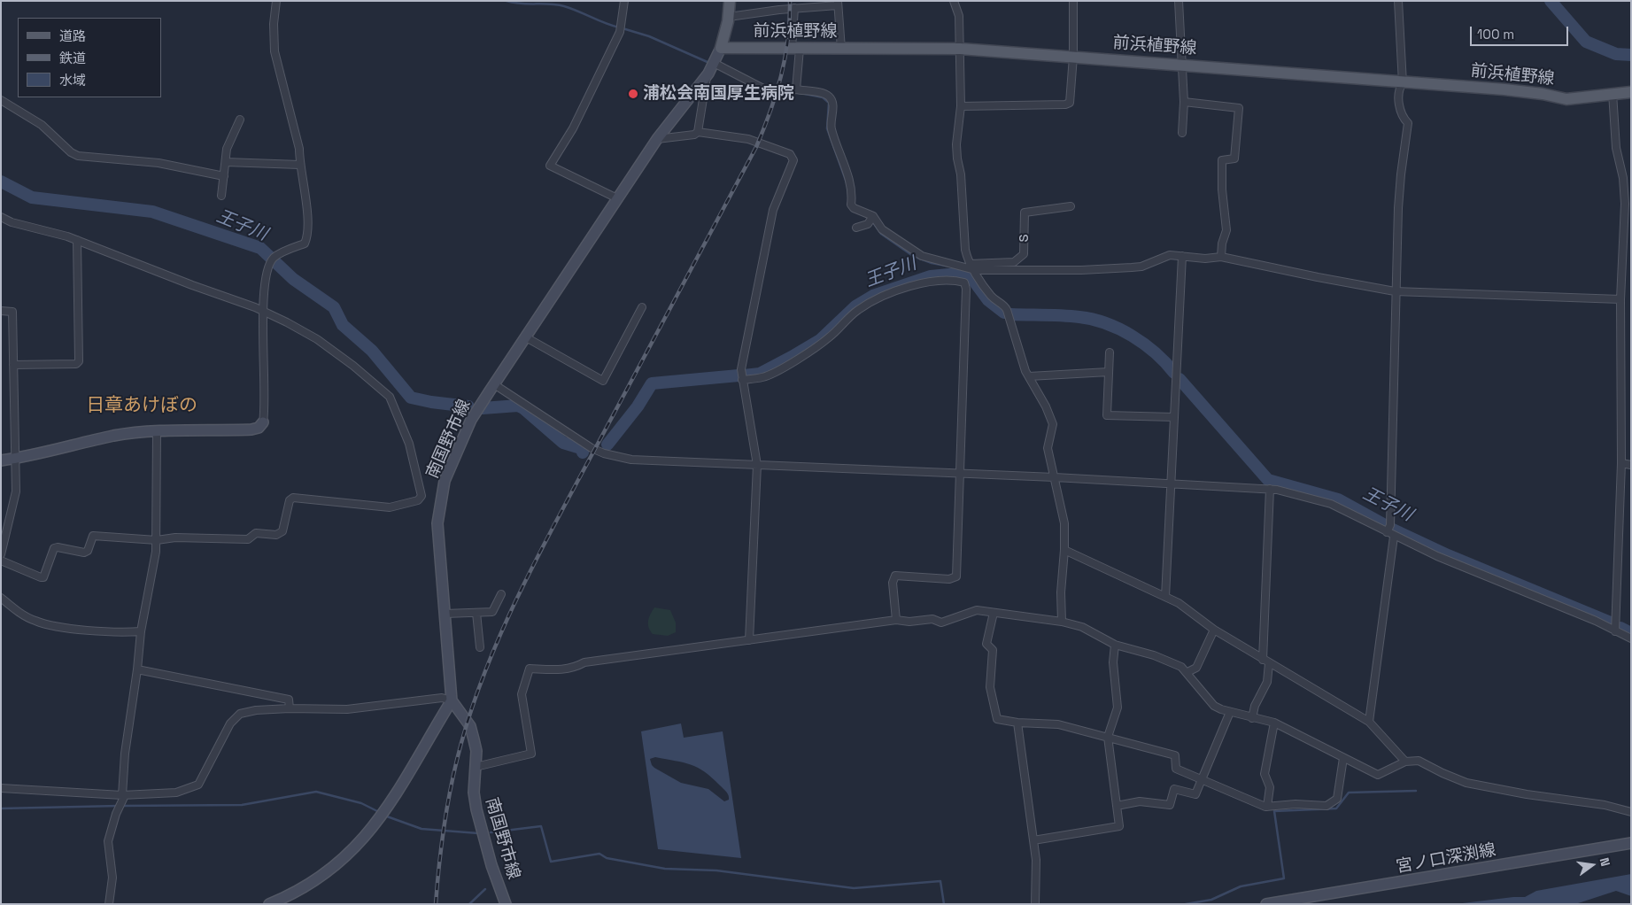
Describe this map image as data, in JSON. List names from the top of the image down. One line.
{"streets":{"main road":["前浜植野線","南国野市線","宮ノ口深渕線"],"street":["s"]},"crossings":[["前浜植野線","南国野市線"]],"districts":["日章あけぼの"],"water":["王子川"],"places":["浦松会南国厚生病院"],"legend":["道路","鉄道","水域"],"scale_bar":"100 m","north":"right"}
